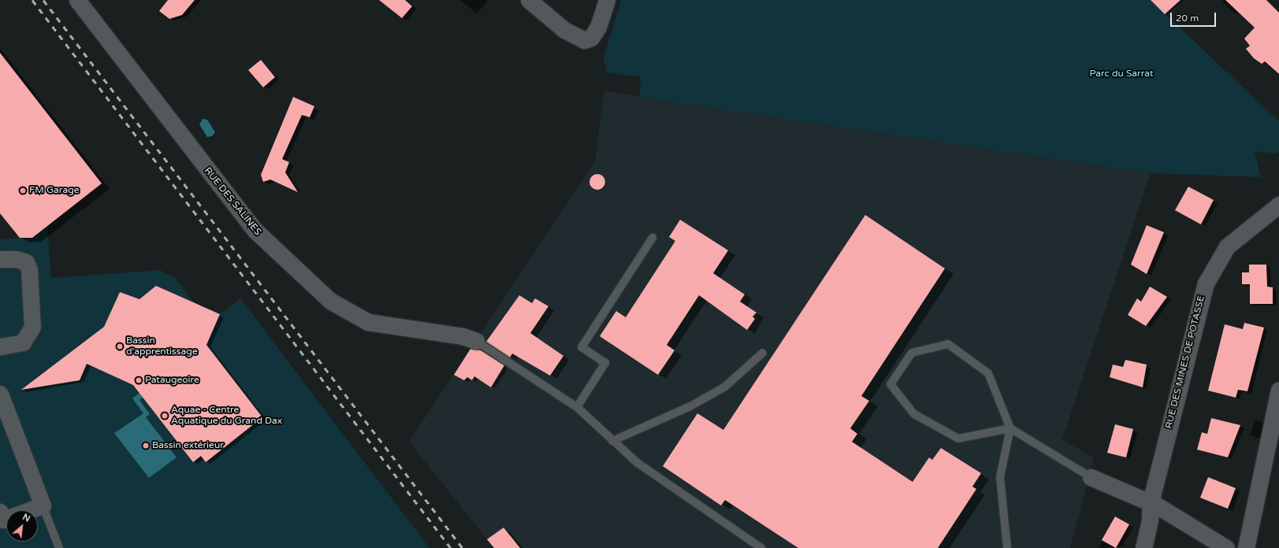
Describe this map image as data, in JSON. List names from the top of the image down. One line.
{"streets":{"street":["RUE DES SALINES","RUE DES MINES DE POTASSE"]},"parks":["Parc du Sarrat"],"places":["FM Garage","Bassin d'apprentissage","Pataugeoire","Aquae - Centre Aquatique du Grand Dax","Bassin extérieur"],"scale_bar":"20 m","north":"top right"}
